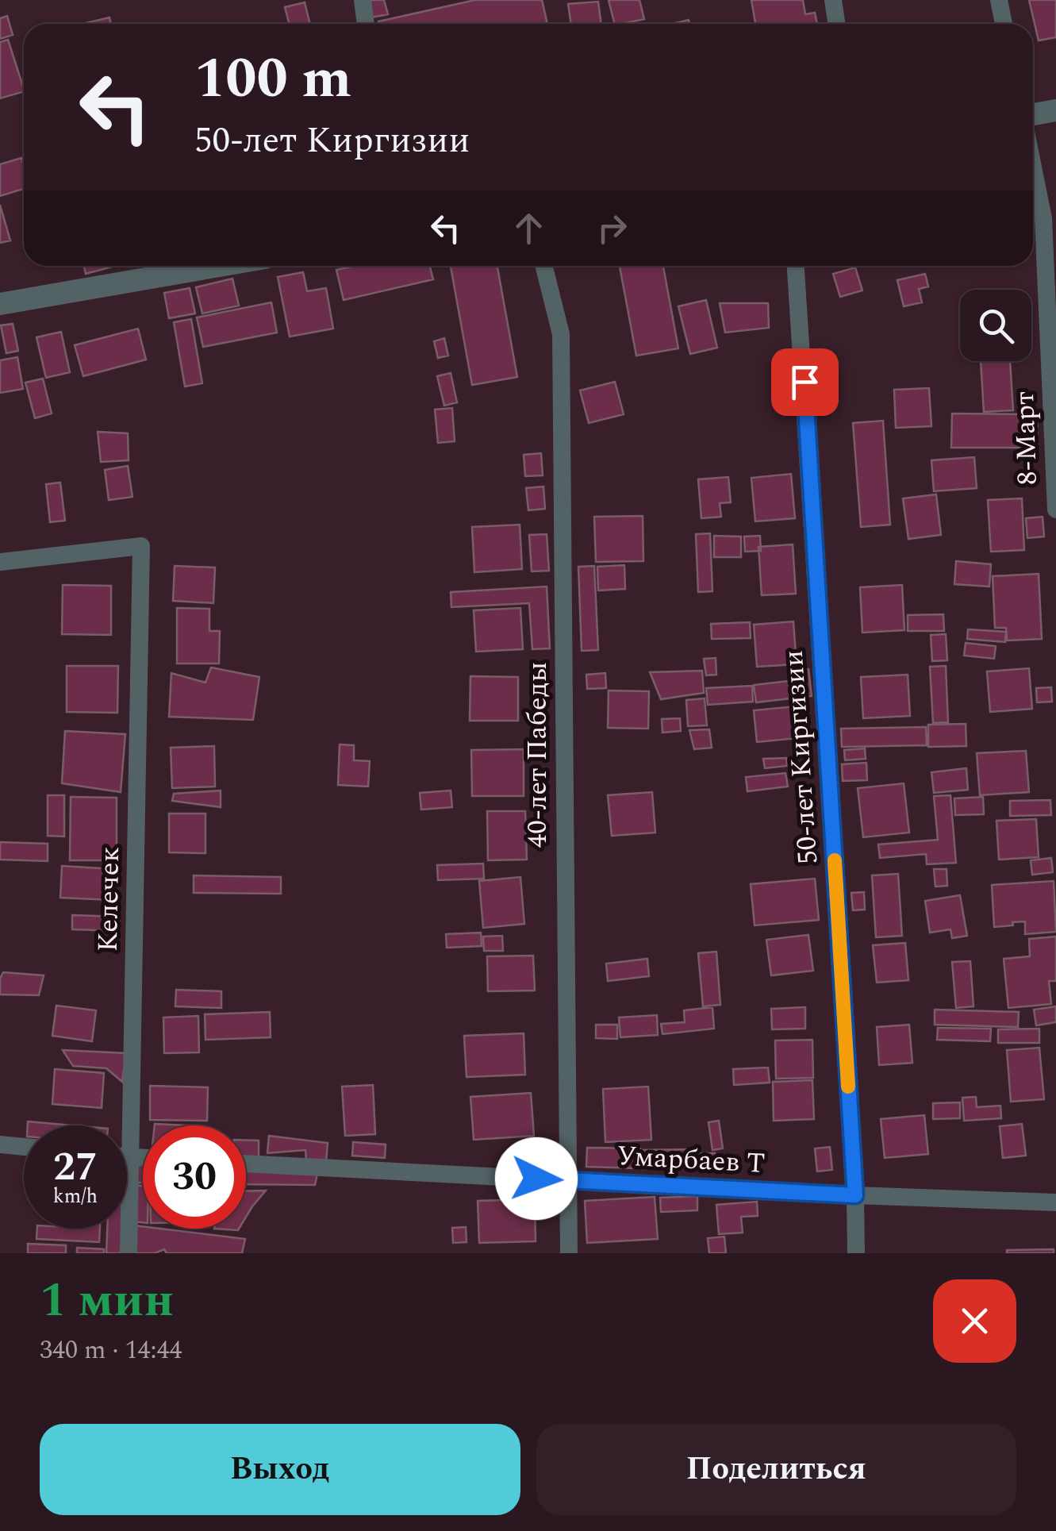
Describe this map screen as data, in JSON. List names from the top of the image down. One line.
{"streets":{"street":["8-Март","40-лет Пабеды","50-лет Киргизии","Келечек","Умарбаев Т"]},"crossings":[["40-лет Пабеды","Умарбаев Т"],["50-лет Киргизии","Умарбаев Т"]],"page":{"turn":["100 m","50-лет Киргизии"],"speed":"27 km/h","limit":"30","heading":["1 мин","340 m · 14:44"],"buttons":["Выход","Поделиться"]}}
